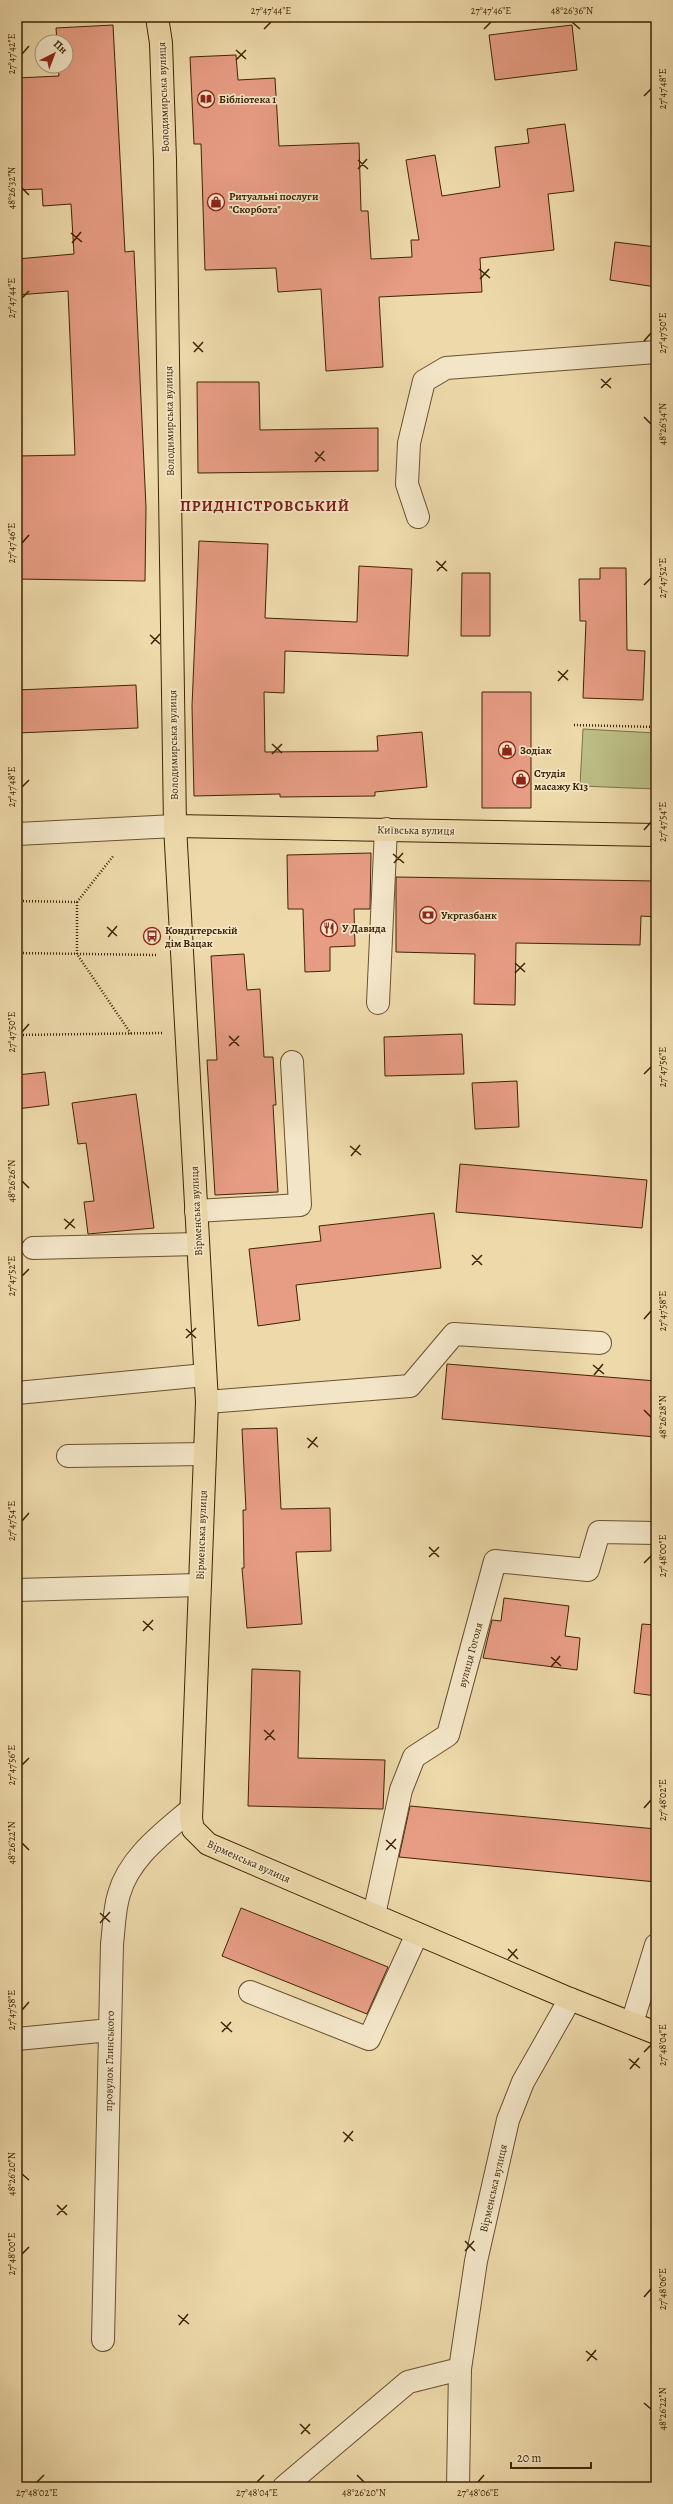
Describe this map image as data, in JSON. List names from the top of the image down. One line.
{"streets":{"main road":["Володимирська вулиця","Київська вулиця","Вірменська вулиця"],"street":["вулиця Гоголя","провулок Глинського"]},"crossings":[["Володимирська вулиця","Київська вулиця"],["Володимирська вулиця","Вірменська вулиця"],["Київська вулиця","Вірменська вулиця"],["Вірменська вулиця","вулиця Гоголя"],["Вірменська вулиця","провулок Глинського"]],"districts":["ПРИДНІСТРОВСЬКИЙ"],"places":{"library":["Бібліотека 1"],"shop":["Ритуальні послуги \"Скорбота\"","Зодіак","Студія масажу К13"],"bank":["Укргазбанк"],"restaurant":["У Давида"],"bus stop":["Кондитерській дім Вацак"]},"scale_bar":"20 m","north":"top right","coordinates":["27°47'44\"E","27°47'46\"E","48°26'36\"N","27°47'42\"E","27°47'48\"E","48°26'32\"N","27°47'50\"E","48°26'34\"N","27°47'52\"E","27°47'54\"E","27°47'56\"E","48°26'26\"N","27°47'58\"E","48°26'28\"N","27°48'00\"E","27°48'02\"E","48°26'22\"N","27°48'04\"E","48°26'20\"N","27°48'06\"E"]}
